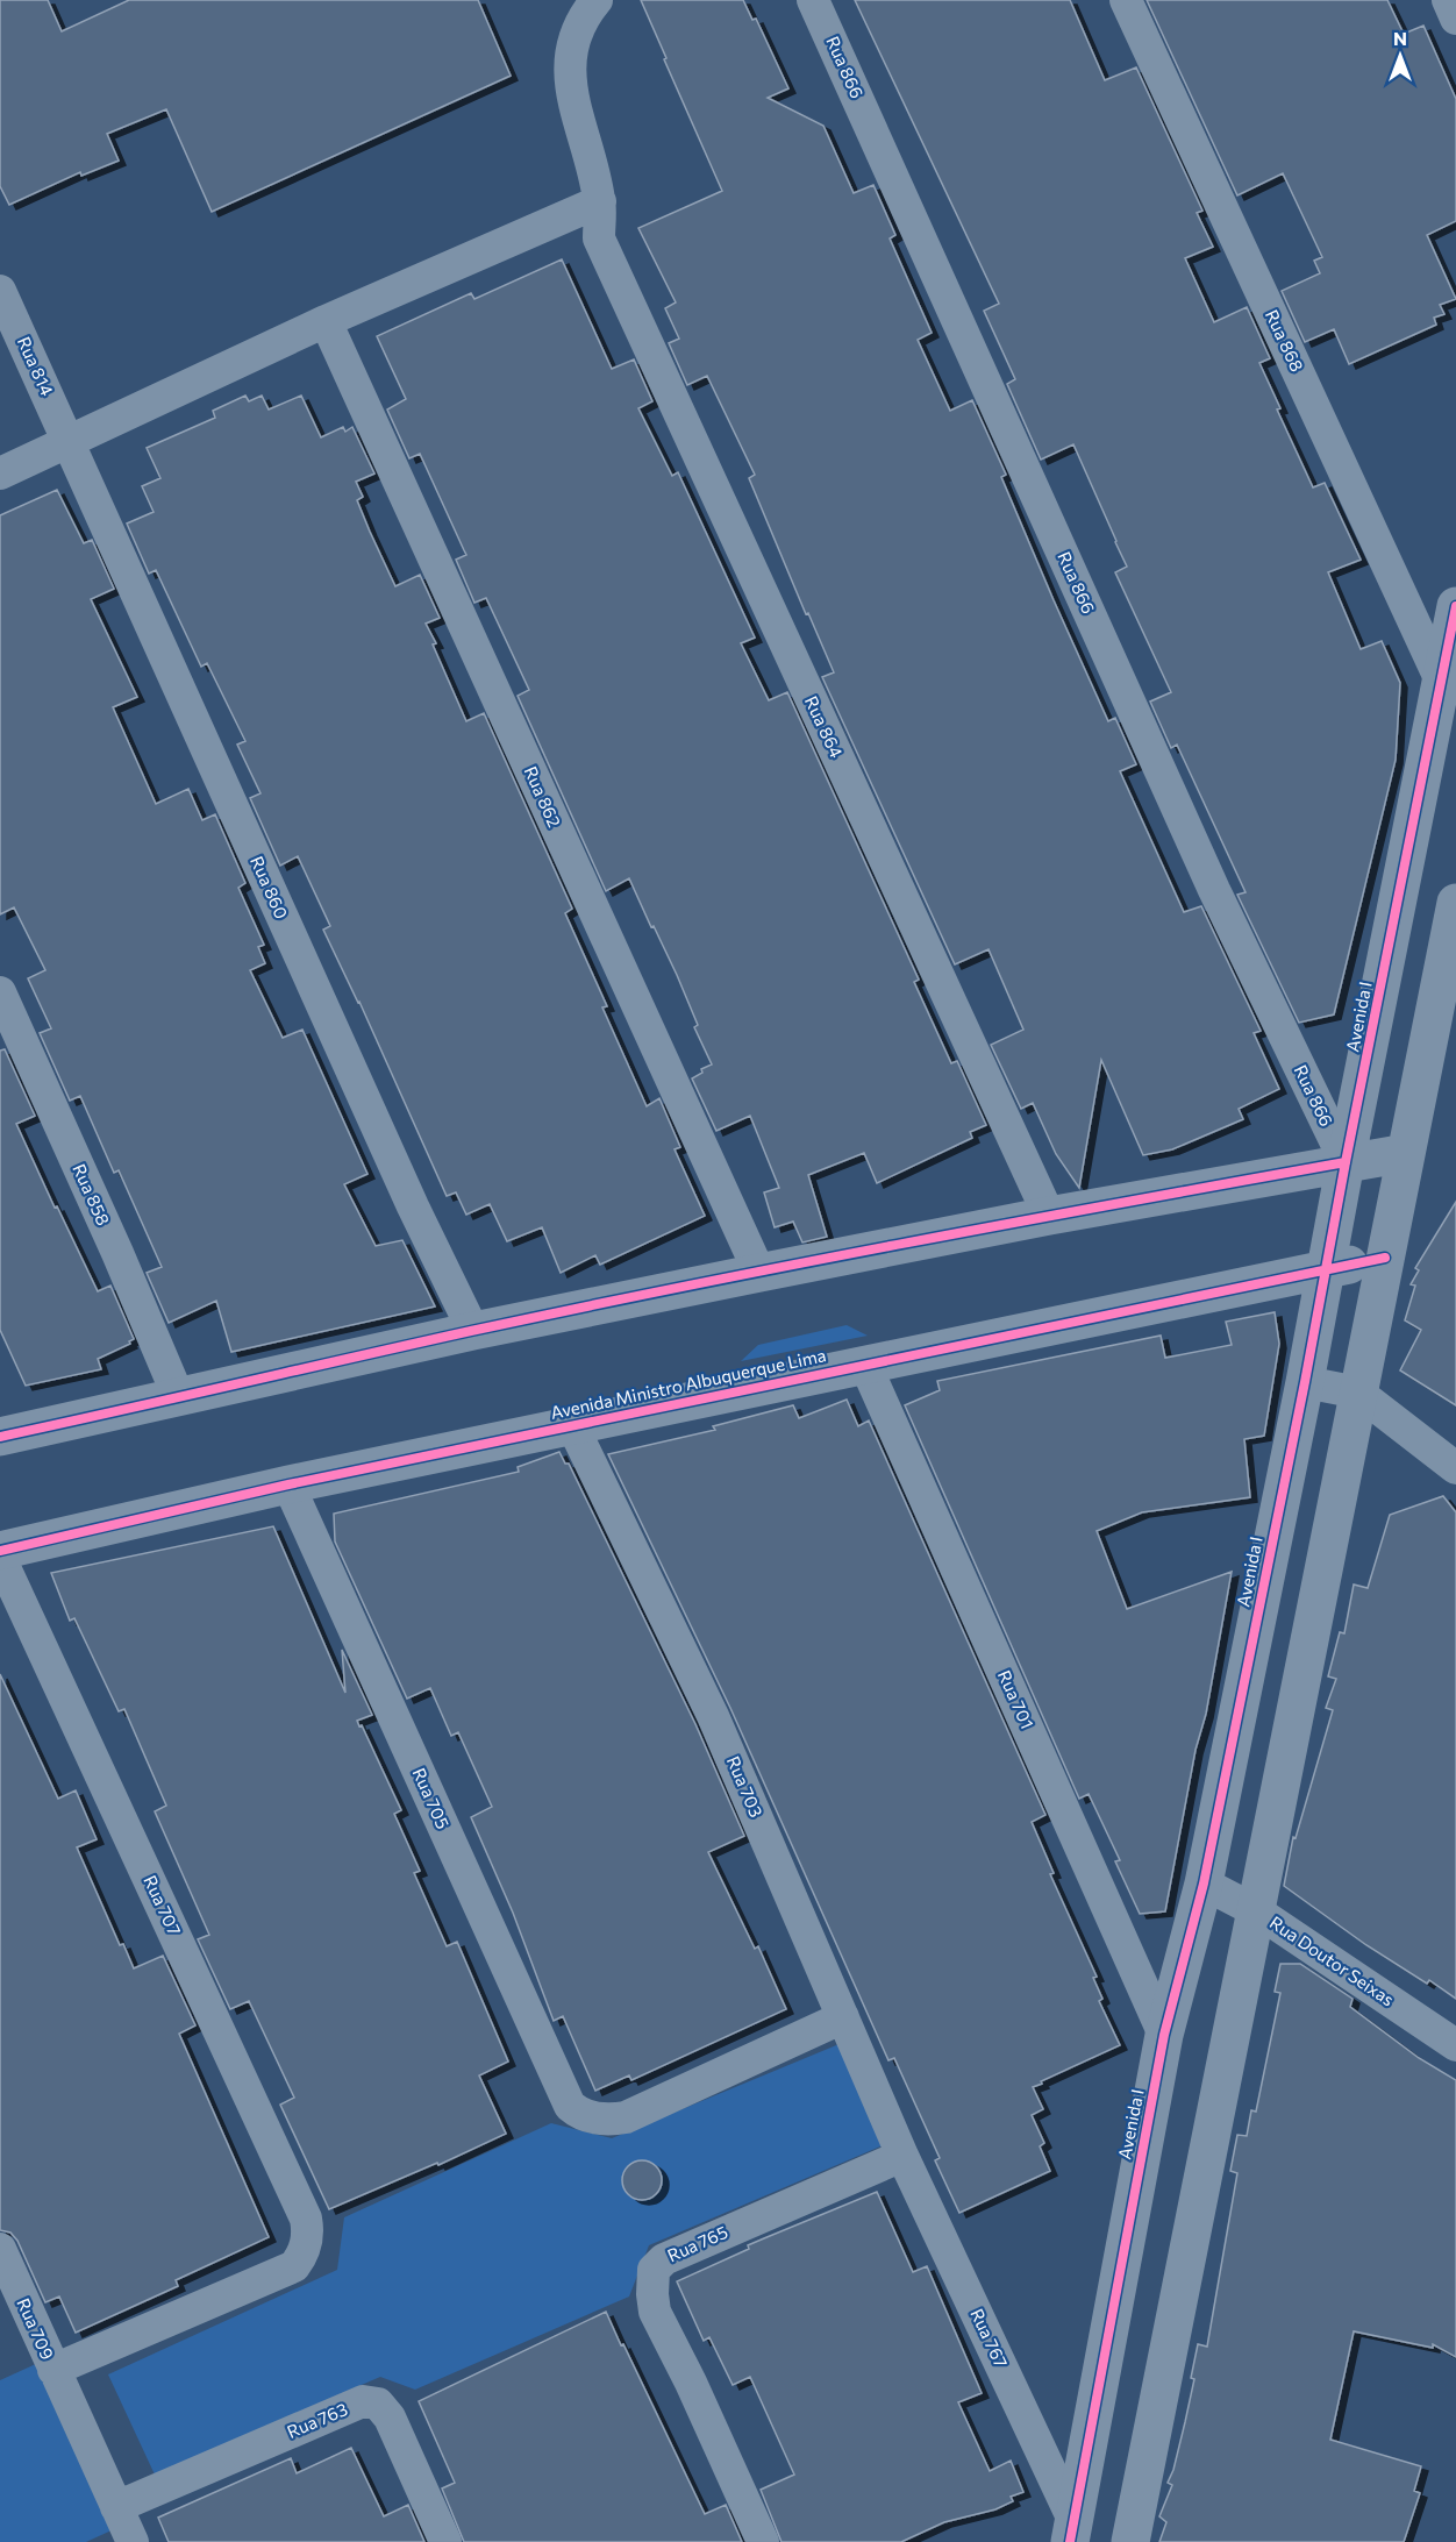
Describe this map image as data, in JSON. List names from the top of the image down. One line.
{"streets":{"street":["Rua 866","Rua 868","Rua 814","Rua 864","Rua 862","Rua 860","Avenida I","Rua 858","Avenida Ministro Albuquerque Lima","Rua 701","Rua 703","Rua 705","Rua 707","Rua Doutor Seixas","Rua 765","Rua 709","Rua 767","Rua 763"]},"crossings":[["Rua 866","Avenida I"],["Rua 868","Avenida I"],["Rua 814","Rua 860"],["Avenida I","Avenida Ministro Albuquerque Lima"],["Avenida I","Rua 701"],["Avenida I","Rua Doutor Seixas"],["Avenida I","Rua 767"],["Avenida Ministro Albuquerque Lima","Rua 701"],["Avenida Ministro Albuquerque Lima","Rua 703"],["Avenida Ministro Albuquerque Lima","Rua 705"],["Rua 703","Rua 705"],["Rua 703","Rua 765"],["Rua 703","Rua 767"],["Rua 707","Rua 709"],["Rua 765","Rua 767"],["Rua 709","Rua 763"]],"north":"top"}
